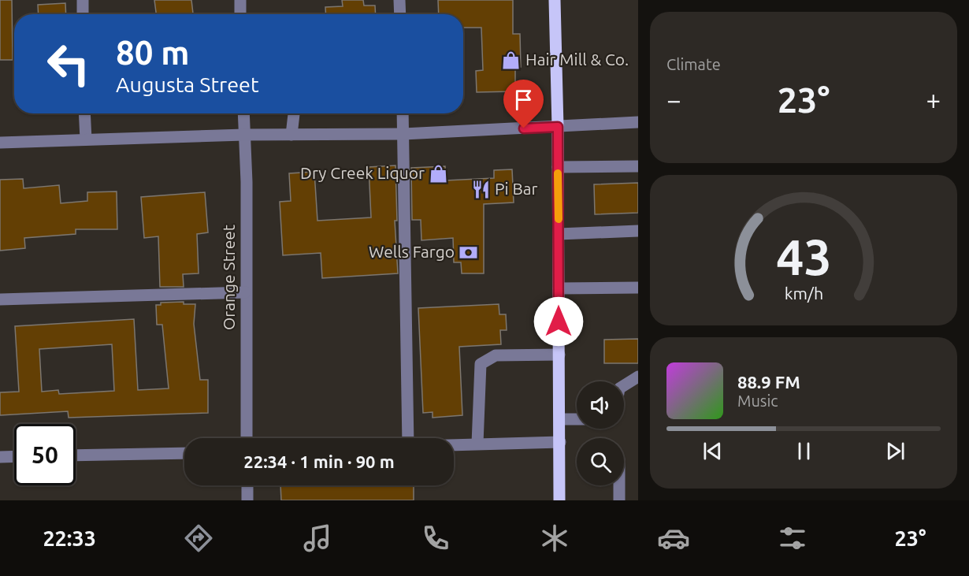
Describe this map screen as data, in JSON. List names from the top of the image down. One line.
{"streets":{"street":["Orange Street"]},"places":{"shop":["Hair Mill & Co.","Dry Creek Liquor"],"restaurant":["Pi Bar"],"bank":["Wells Fargo"]},"page":{"tile":"Climate","turn":["80 m","Augusta Street"],"heat":["−","23°","+"],"song":["88.9 FM","Music"],"limit":"50","trip":"22:34 · 1 min · 90 m","tabs":["22:33","23°"],"gauge":["43","km/h"]}}
